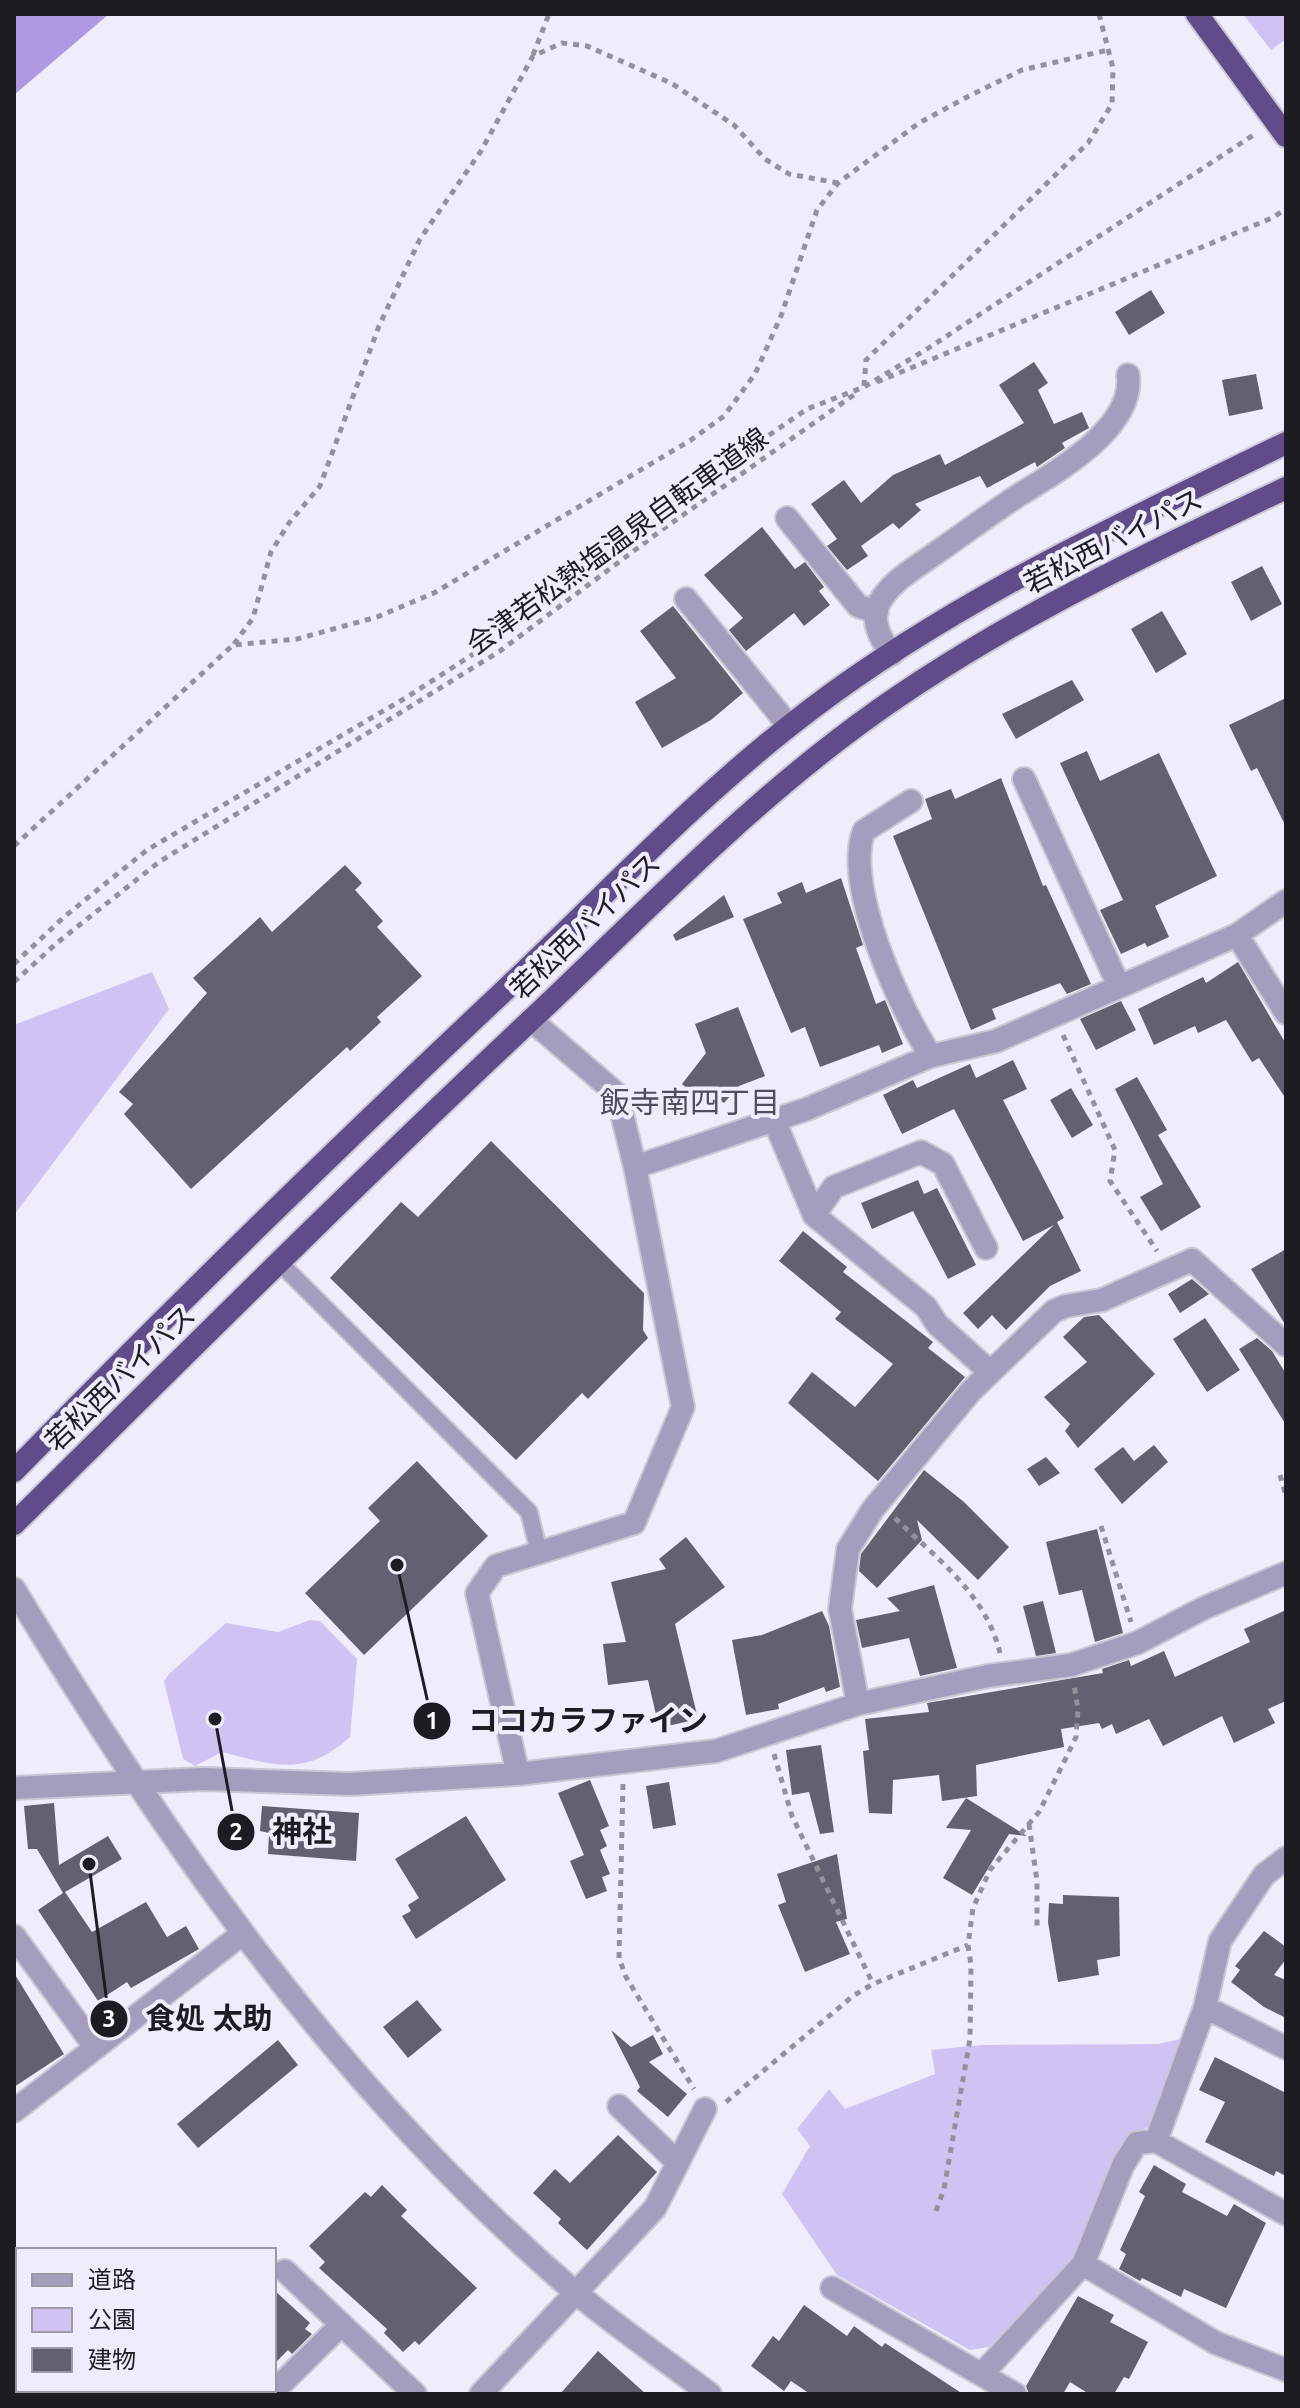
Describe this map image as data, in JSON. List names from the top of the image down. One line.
{"streets":{"highway":["若松西バイパス"],"path":["会津若松熱塩温泉自転車道線"]},"districts":["飯寺南四丁目"],"places":["ココカラファイン","神社","食処 太助"],"legend":["道路","公園","建物"]}
